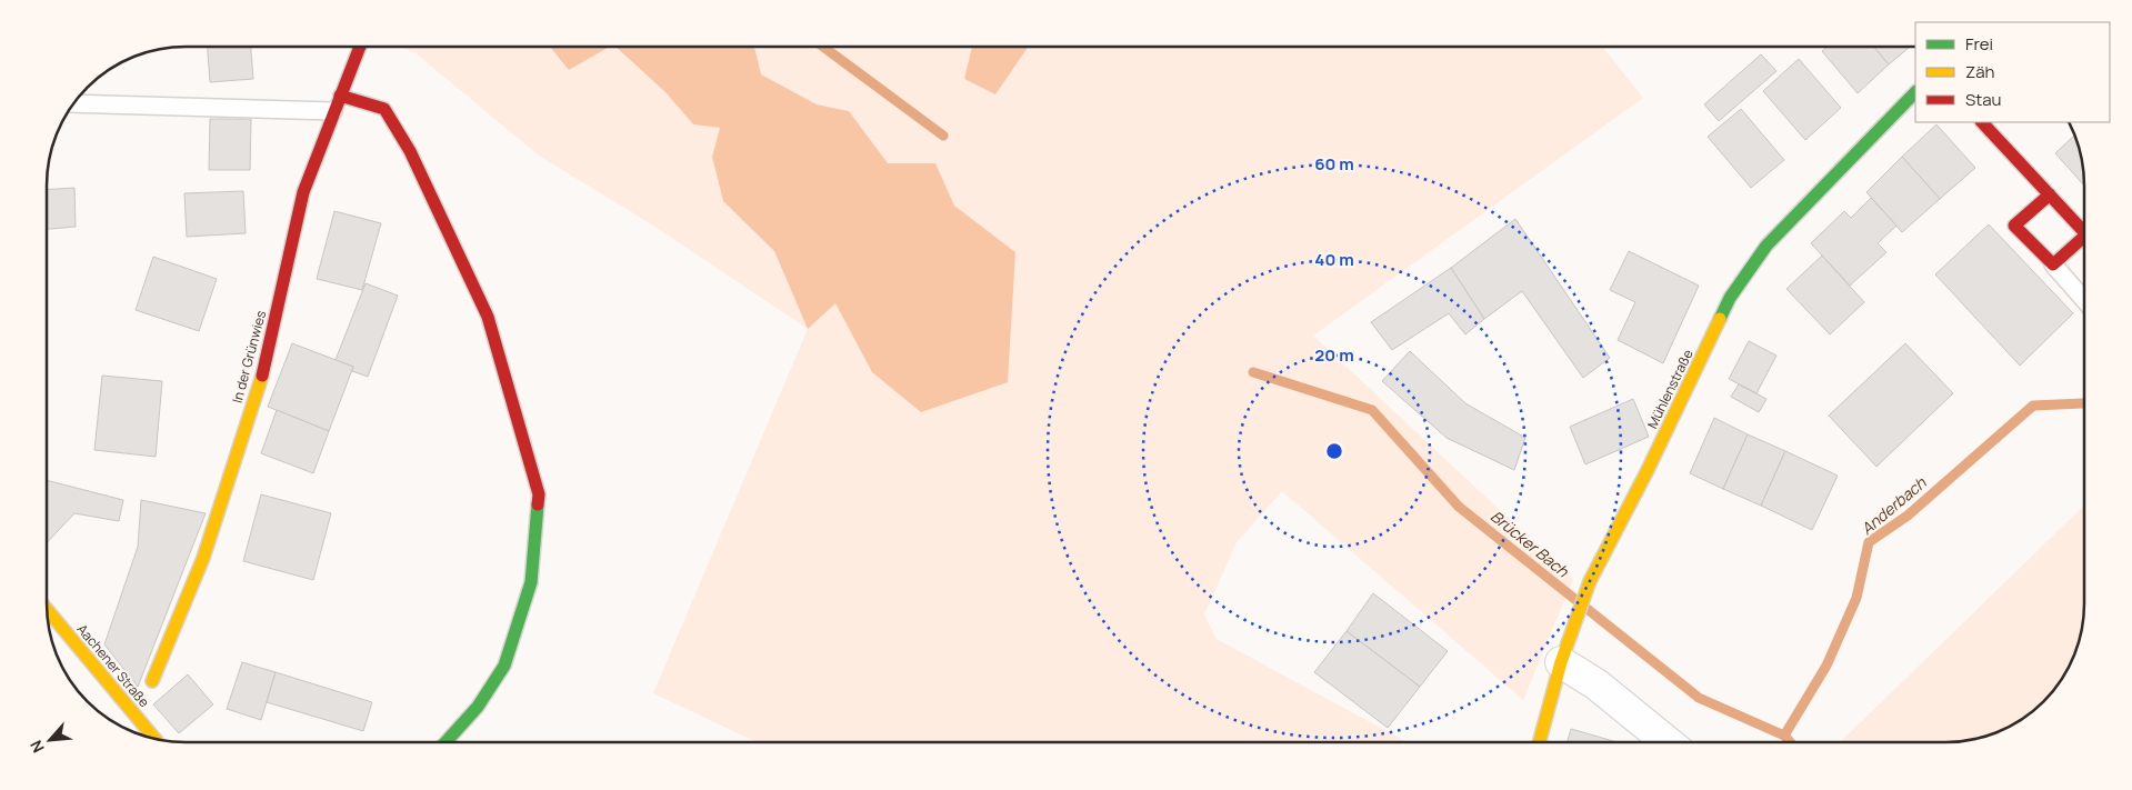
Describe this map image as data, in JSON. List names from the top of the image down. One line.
{"streets":{"street":["In der Grünwies","Mühlenstraße","Aachener Straße"]},"water":["Anderbach","Brücker Bach"],"legend":["Frei","Zäh","Stau"],"north":"bottom left","rings":["60 m","40 m","20 m"]}
